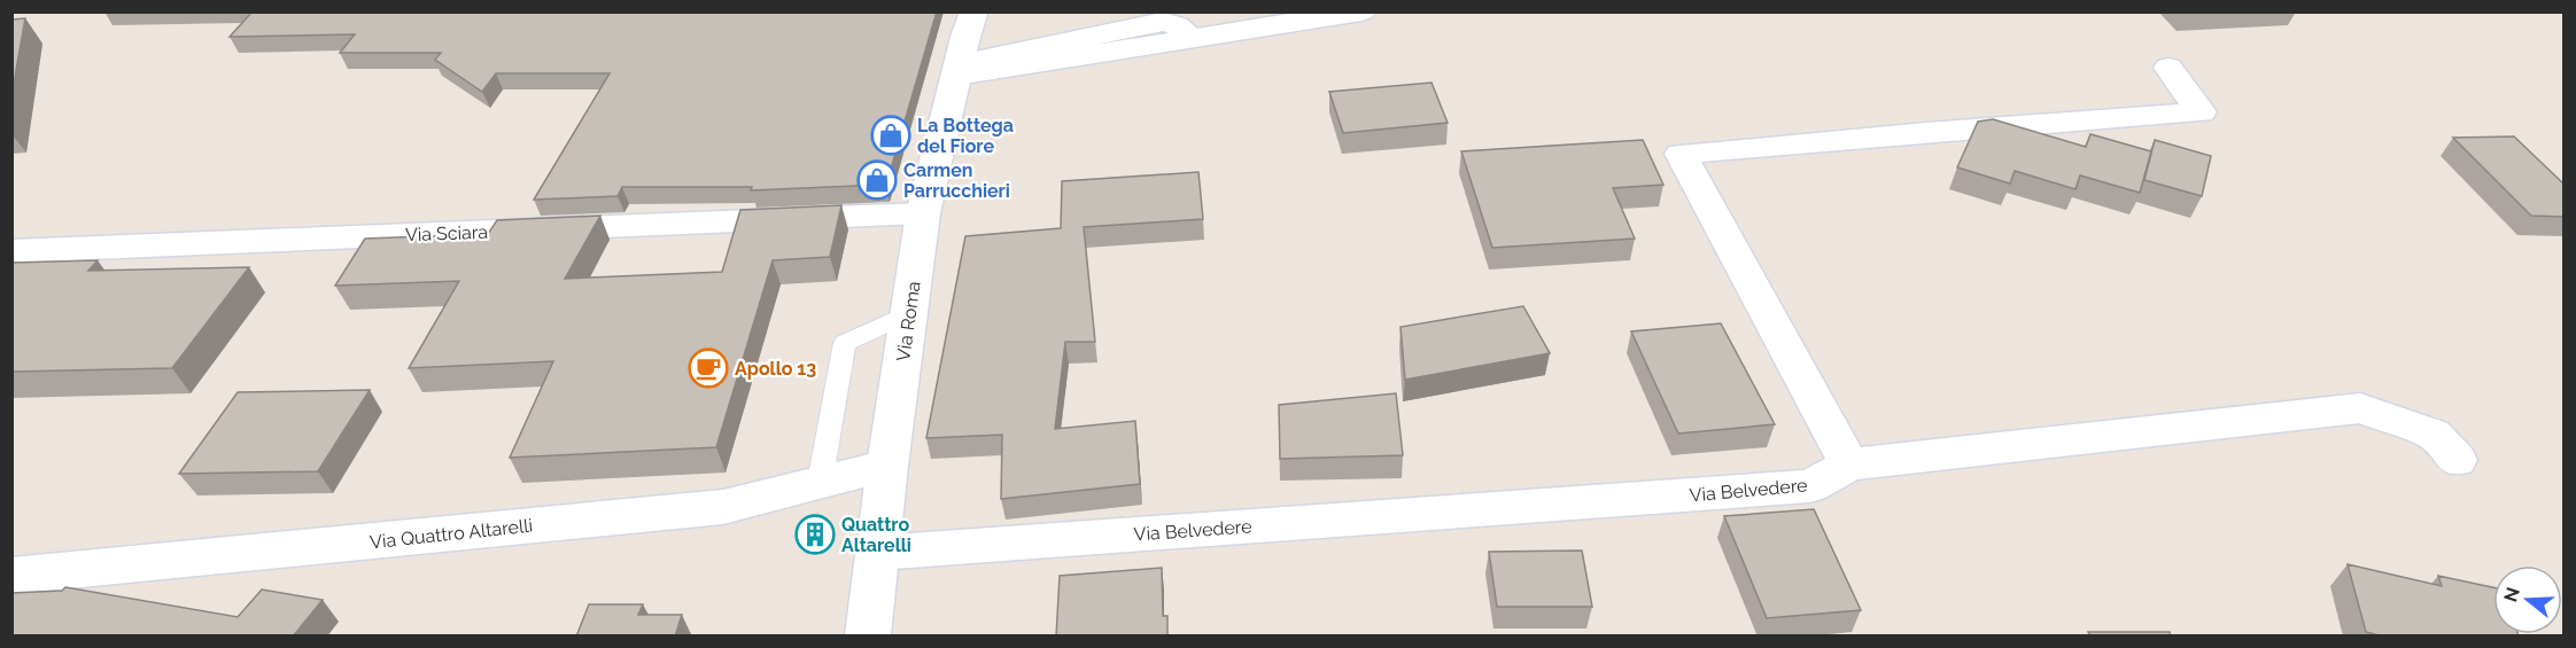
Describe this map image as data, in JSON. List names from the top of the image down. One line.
{"streets":{"street":["Via Sciara","Via Roma","Via Belvedere","Via Quattro Altarelli"]},"crossings":[["Via Sciara","Via Roma"],["Via Roma","Via Belvedere"],["Via Roma","Via Quattro Altarelli"]],"places":{"shop":["La Bottega del Fiore","Carmen Parrucchieri"],"cafe":["Apollo 13"],"building":["Quattro Altarelli"]},"north":"left"}
